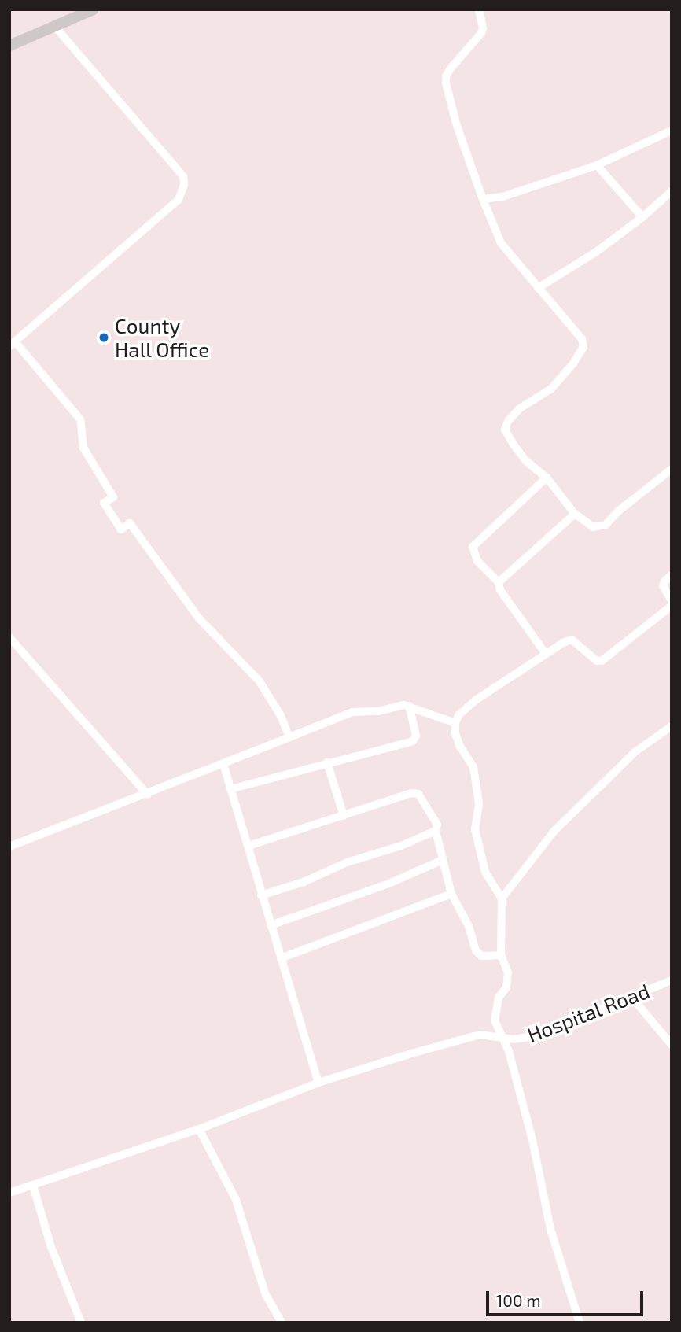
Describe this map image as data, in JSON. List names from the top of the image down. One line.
{"streets":{"street":["Hospital Road"]},"places":["County Hall Office"],"scale_bar":"100 m"}
